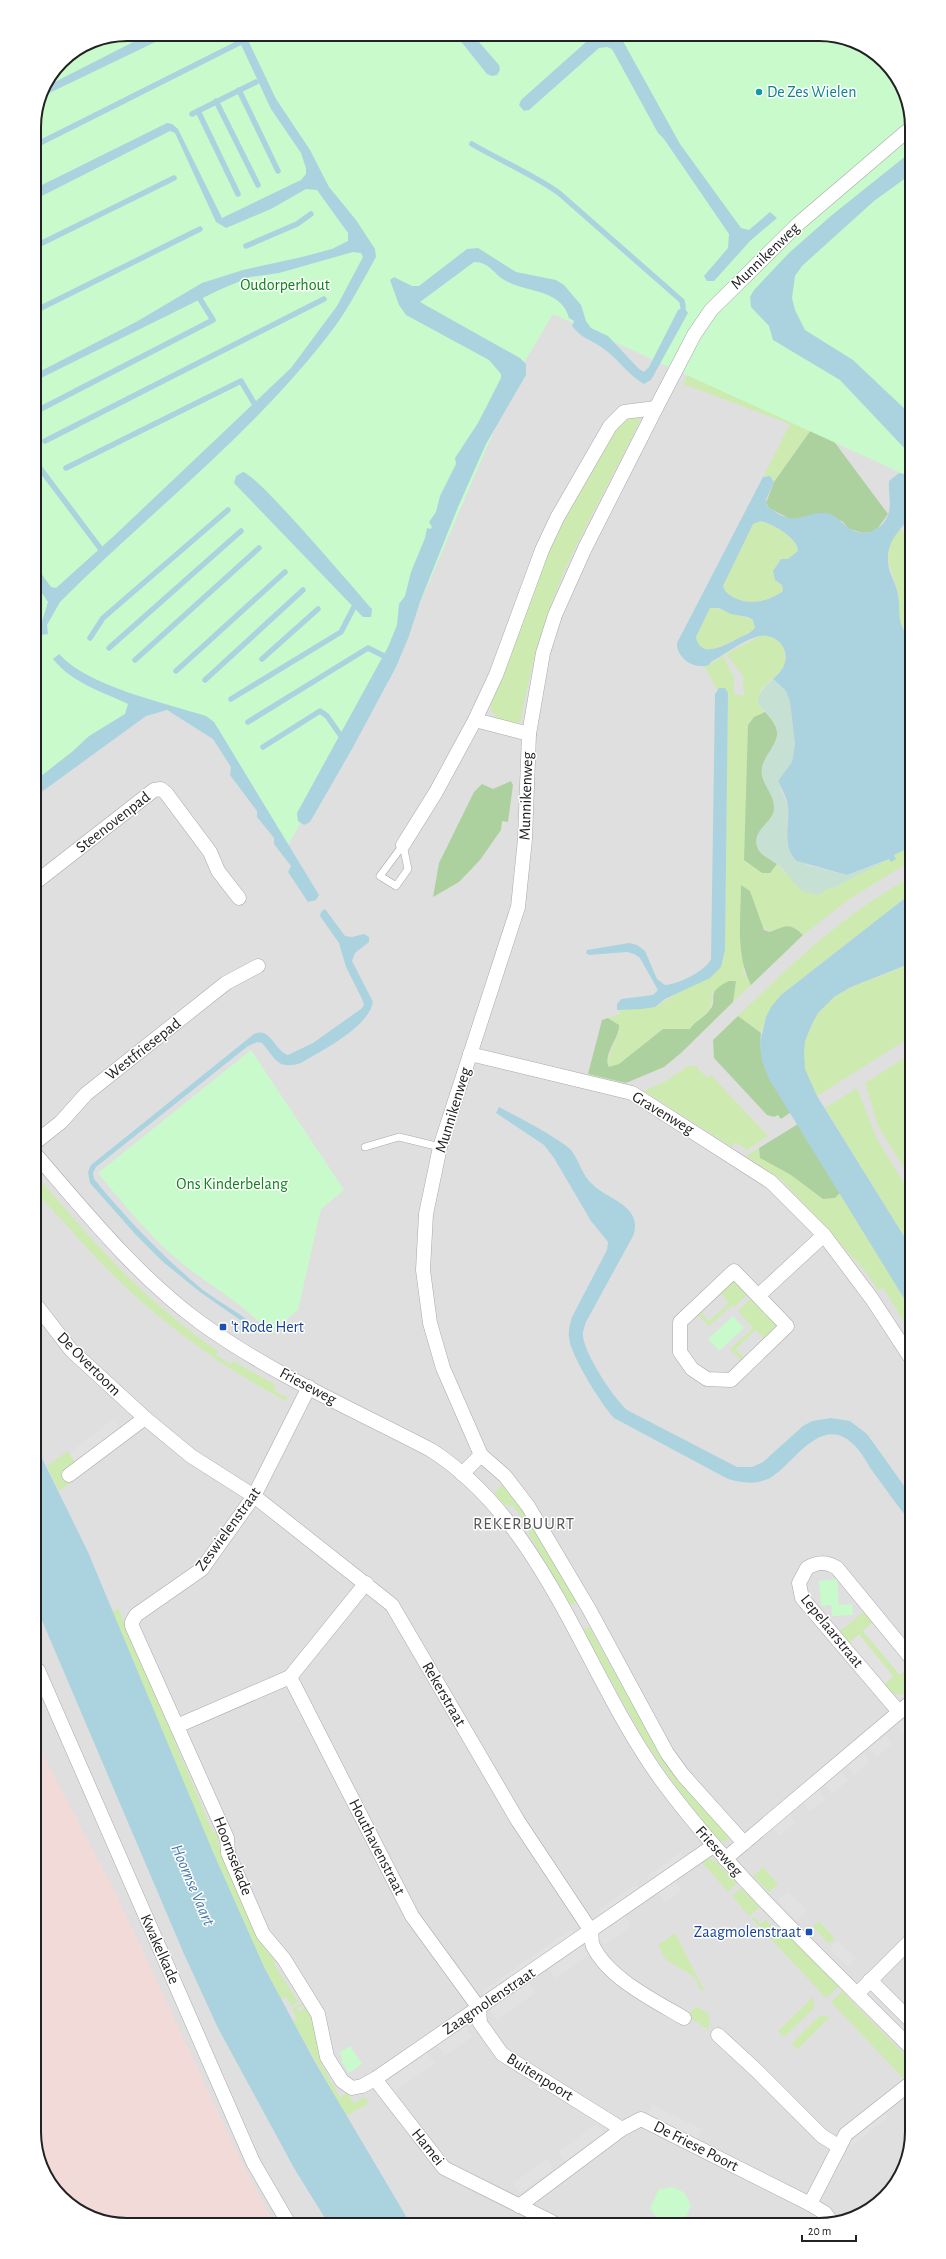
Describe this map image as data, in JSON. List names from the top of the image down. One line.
{"streets":{"street":["Munnikenweg","Steenovenpad","Westfriesepad","Gravenweg","De Overtoom","Frieseweg","Zeswielenstraat","Lepelaarstraat","Rekerstraat","Houthavenstraat","Hoornsekade","Kwakelkade","Zaagmolenstraat","Buitenpoort","De Friese Poort","Hamei"]},"crossings":[["Munnikenweg","Gravenweg"],["Munnikenweg","Frieseweg"],["De Overtoom","Zeswielenstraat"],["De Overtoom","Rekerstraat"],["Frieseweg","Zeswielenstraat"],["Frieseweg","Zaagmolenstraat"],["Zeswielenstraat","Rekerstraat"],["Zeswielenstraat","Hoornsekade"],["Rekerstraat","Zaagmolenstraat"],["Houthavenstraat","Zaagmolenstraat"],["Houthavenstraat","Buitenpoort"],["Hoornsekade","Zaagmolenstraat"],["Zaagmolenstraat","Buitenpoort"],["Zaagmolenstraat","Hamei"],["Buitenpoort","De Friese Poort"],["De Friese Poort","Hamei"]],"districts":["REKERBUURT"],"water":["Hoornse Vaart"],"parks":["Oudorperhout","Ons Kinderbelang"],"places":{"other":["De Zes Wielen"],"transit":["'t Rode Hert","Zaagmolenstraat"]},"scale_bar":"20 m"}
